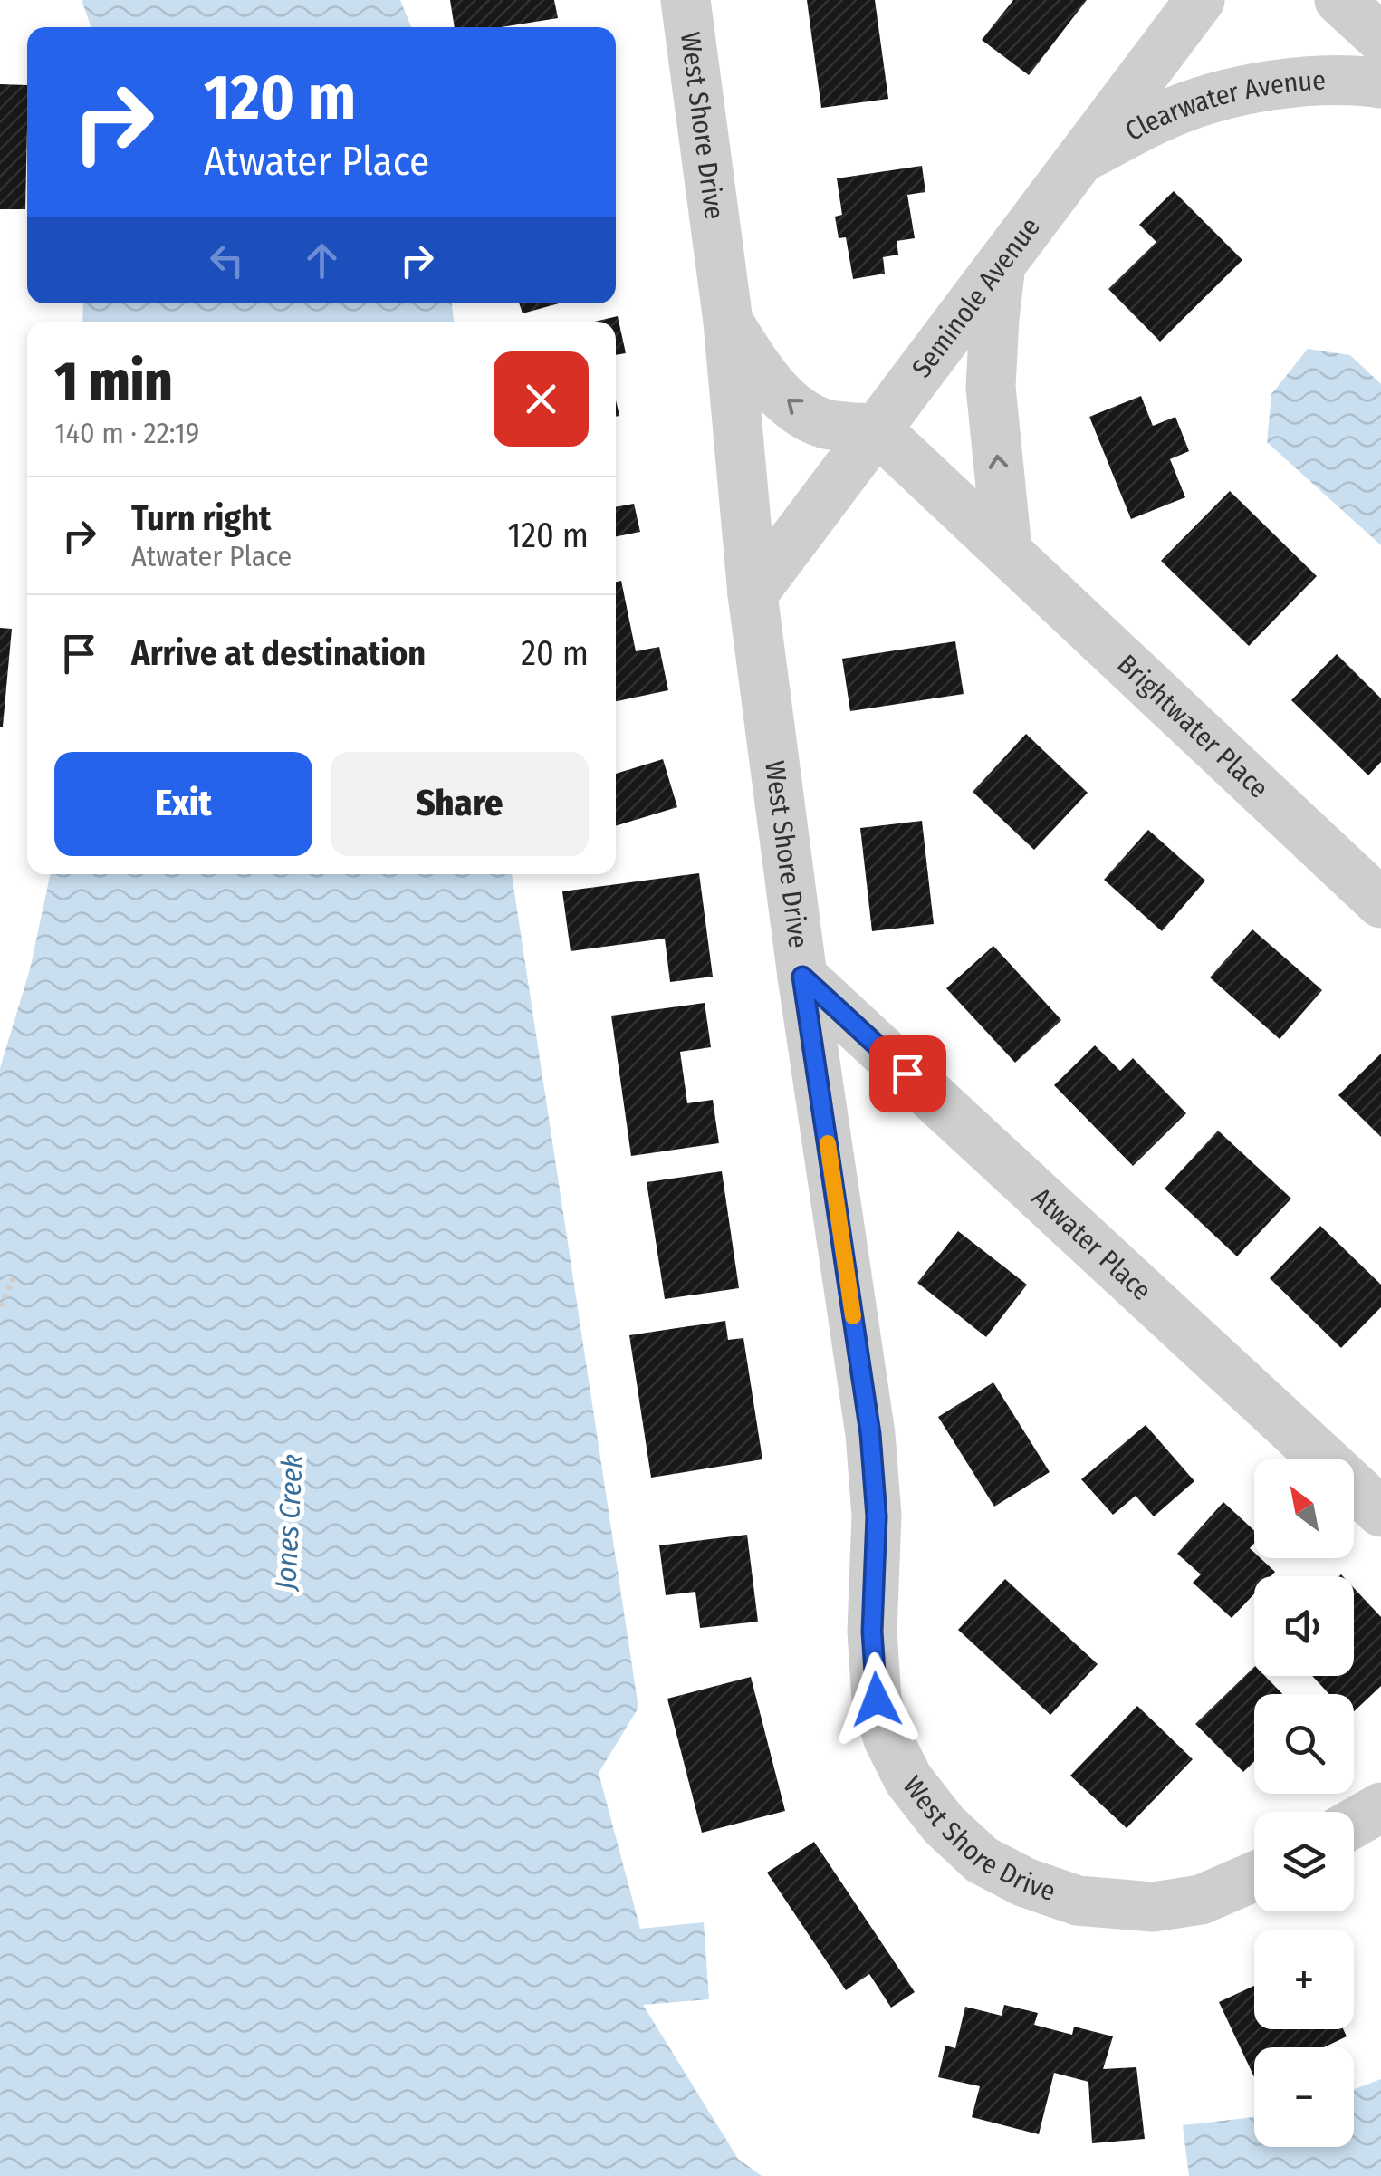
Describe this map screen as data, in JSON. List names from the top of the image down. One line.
{"streets":{"street":["Clearwater Avenue","West Shore Drive","Seminole Avenue","Brightwater Place","Atwater Place"]},"crossings":[["Clearwater Avenue","Seminole Avenue"],["West Shore Drive","Seminole Avenue"],["West Shore Drive","Atwater Place"],["Seminole Avenue","Brightwater Place"]],"water":["Jones Creek"],"north":"top left","page":{"turn":["120 m","Atwater Place"],"heading":["1 min","140 m · 22:19"],"list":[{"name":"Turn right","note":"Atwater Place","value":"120 m"},{"name":"Arrive at destination","value":"20 m"}],"buttons":["Exit","Share"],"map_buttons":["+","−"]}}
